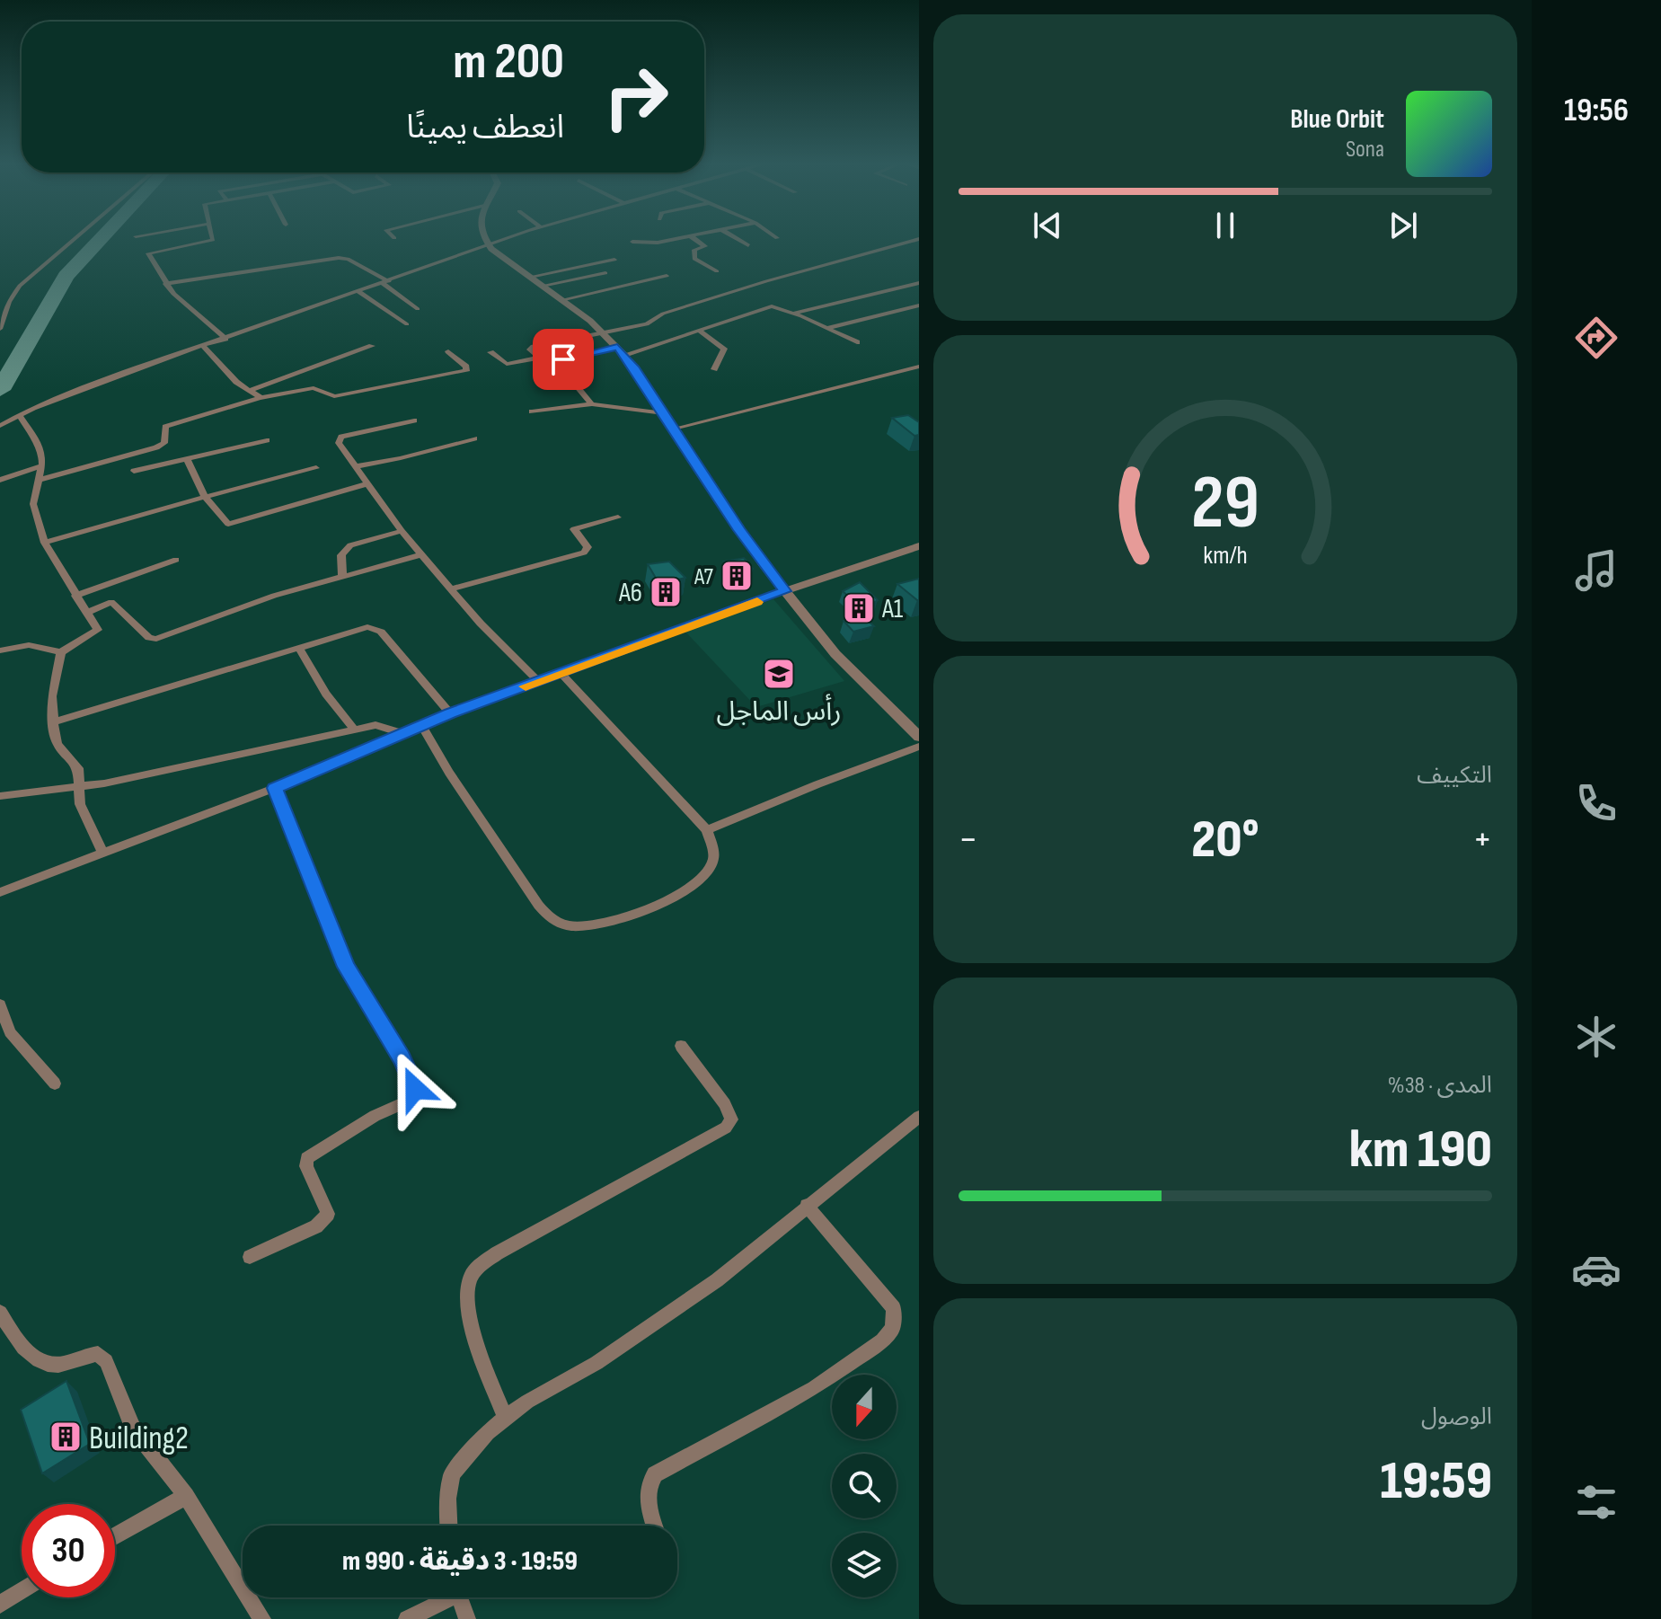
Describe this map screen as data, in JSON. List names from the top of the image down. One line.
{"places":{"building":["A7","A6","A1","Building2"],"school or university":["رأس الماجل"]},"north":"bottom","page":{"tabs":"19:56","turn":["200 m","انعطف يمينًا"],"song":["Blue Orbit","Sona"],"tile":["التكييف",["المدى · 38%","190 km"],["الوصول","19:59"]],"heat":["−","20°","+"],"limit":"30","trip":"19:59 · 3 دقيقة · 990 m","gauge":["29","km/h"]}}
